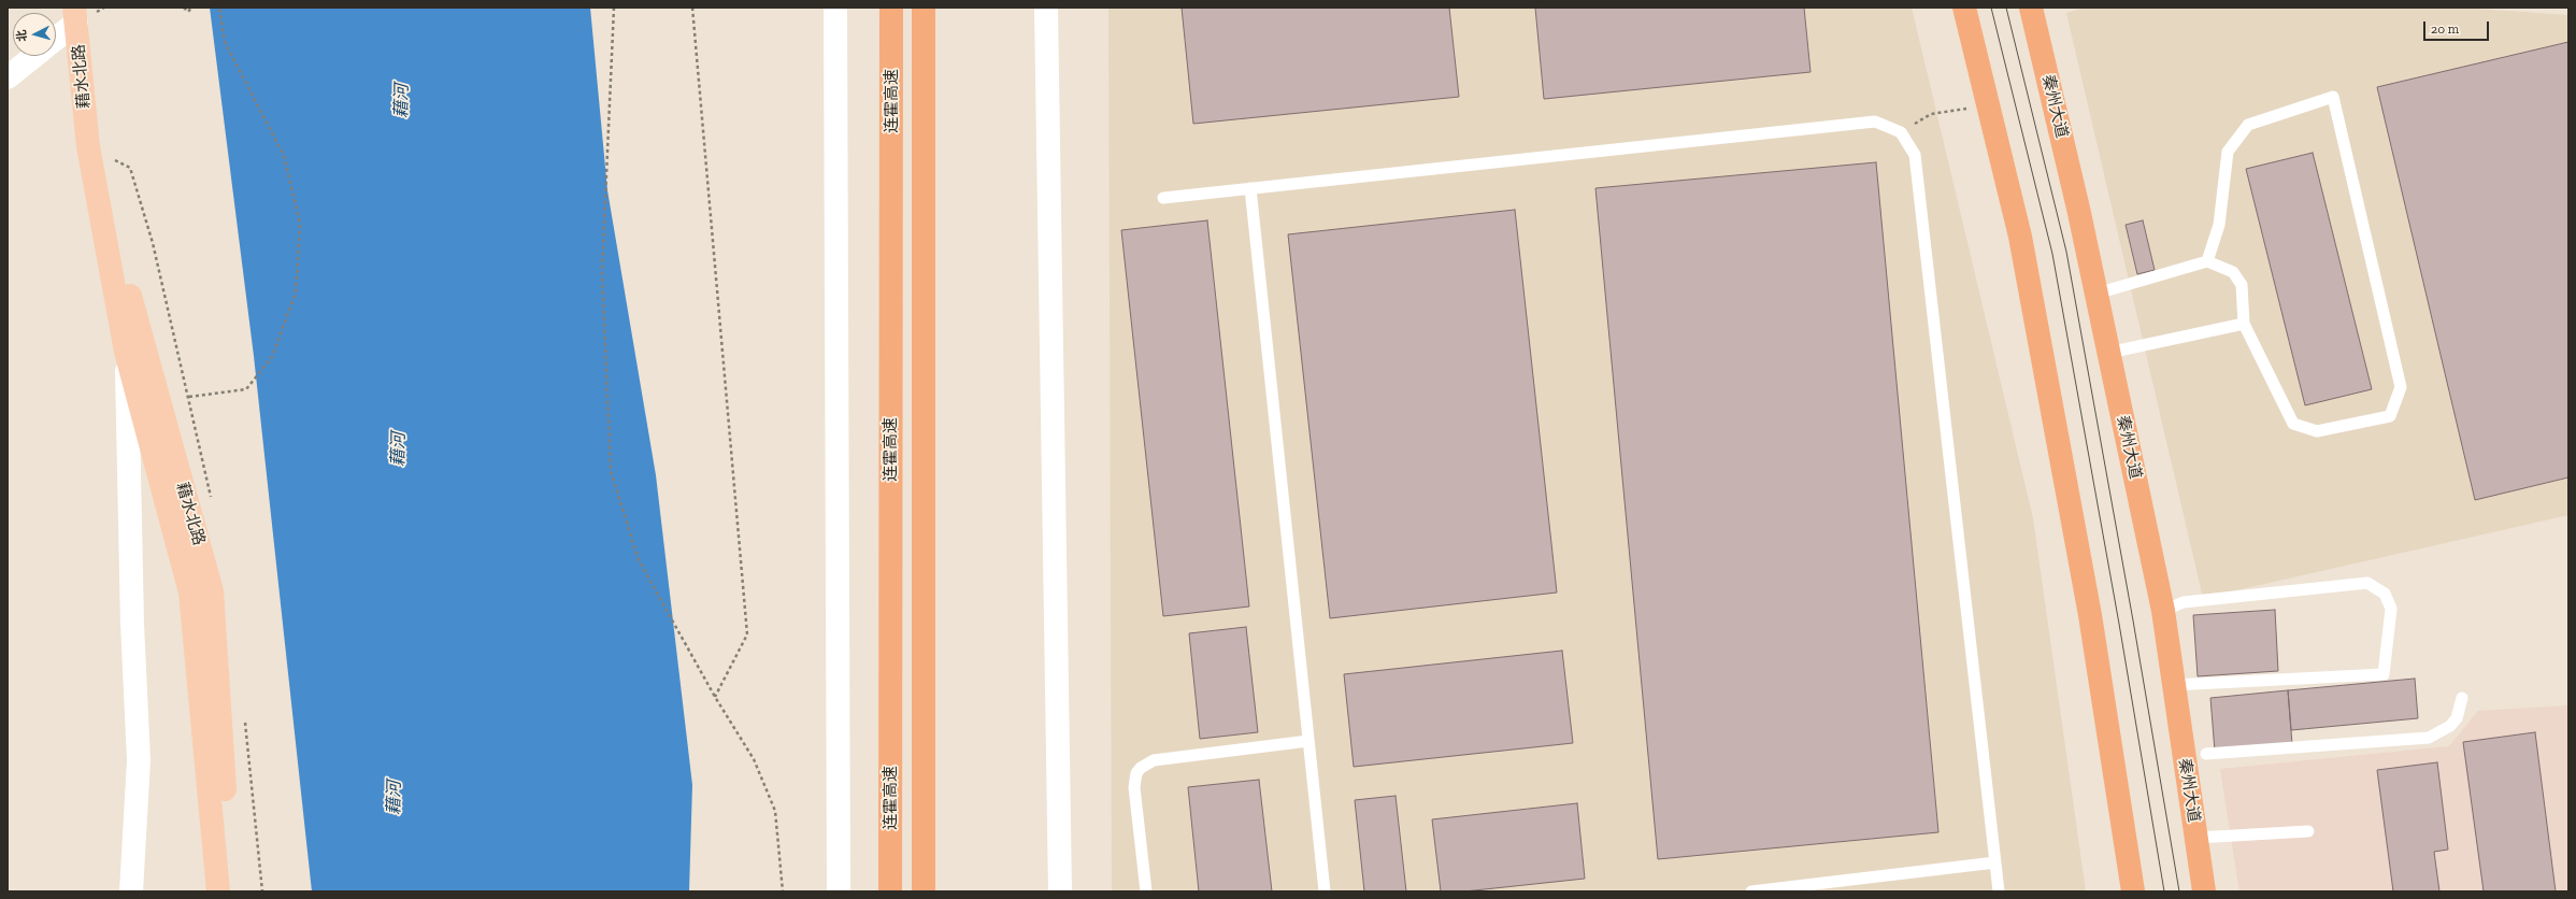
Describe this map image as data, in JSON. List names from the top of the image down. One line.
{"streets":{"highway":["连霍高速","秦州大道"],"main road":["藉水北路"]},"water":["藉河"],"scale_bar":"20 m","north":"left"}
